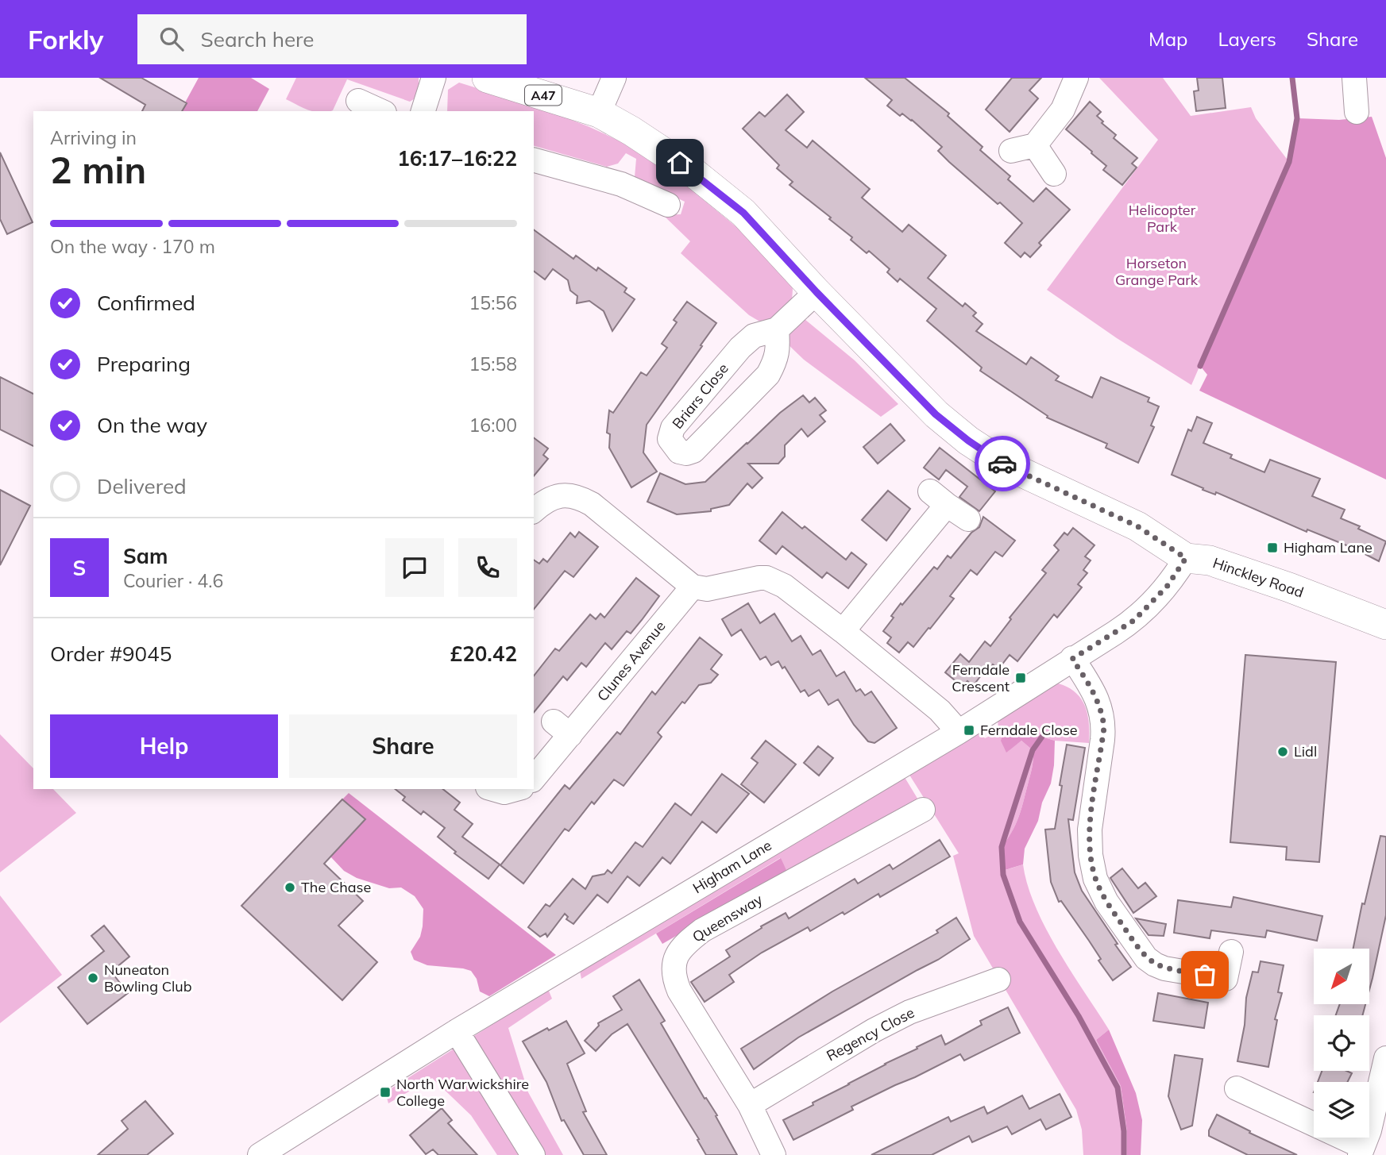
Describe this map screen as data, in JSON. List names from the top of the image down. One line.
{"streets":{"main road":["A47","Hinckley Road"],"street":["Briars Close","Clunes Avenue","Higham Lane","Queensway","Regency Close"]},"crossings":[["Briars Close","Hinckley Road"],["Hinckley Road","Higham Lane"],["Queensway","Regency Close"]],"parks":["Helicopter Park","Horseton Grange Park"],"places":{"transit":["Higham Lane","Ferndale Crescent","Ferndale Close","North Warwickshire College"],"other":["Lidl","The Chase","Nuneaton Bowling Club"]},"north":"bottom left","page":{"header":"Forkly","search":"Search here","nav":["Map","Layers","Share"],"heading":["2 min","Arriving in","16:17–16:22"],"panel":["Sam","Courier · 4.6","Order #9045","£20.42"],"bar":"On the way · 170 m","list":[["Confirmed","15:56"],["Preparing","15:58"],["On the way","16:00"],"Delivered"],"round":"S","buttons":["Help","Share"]}}
